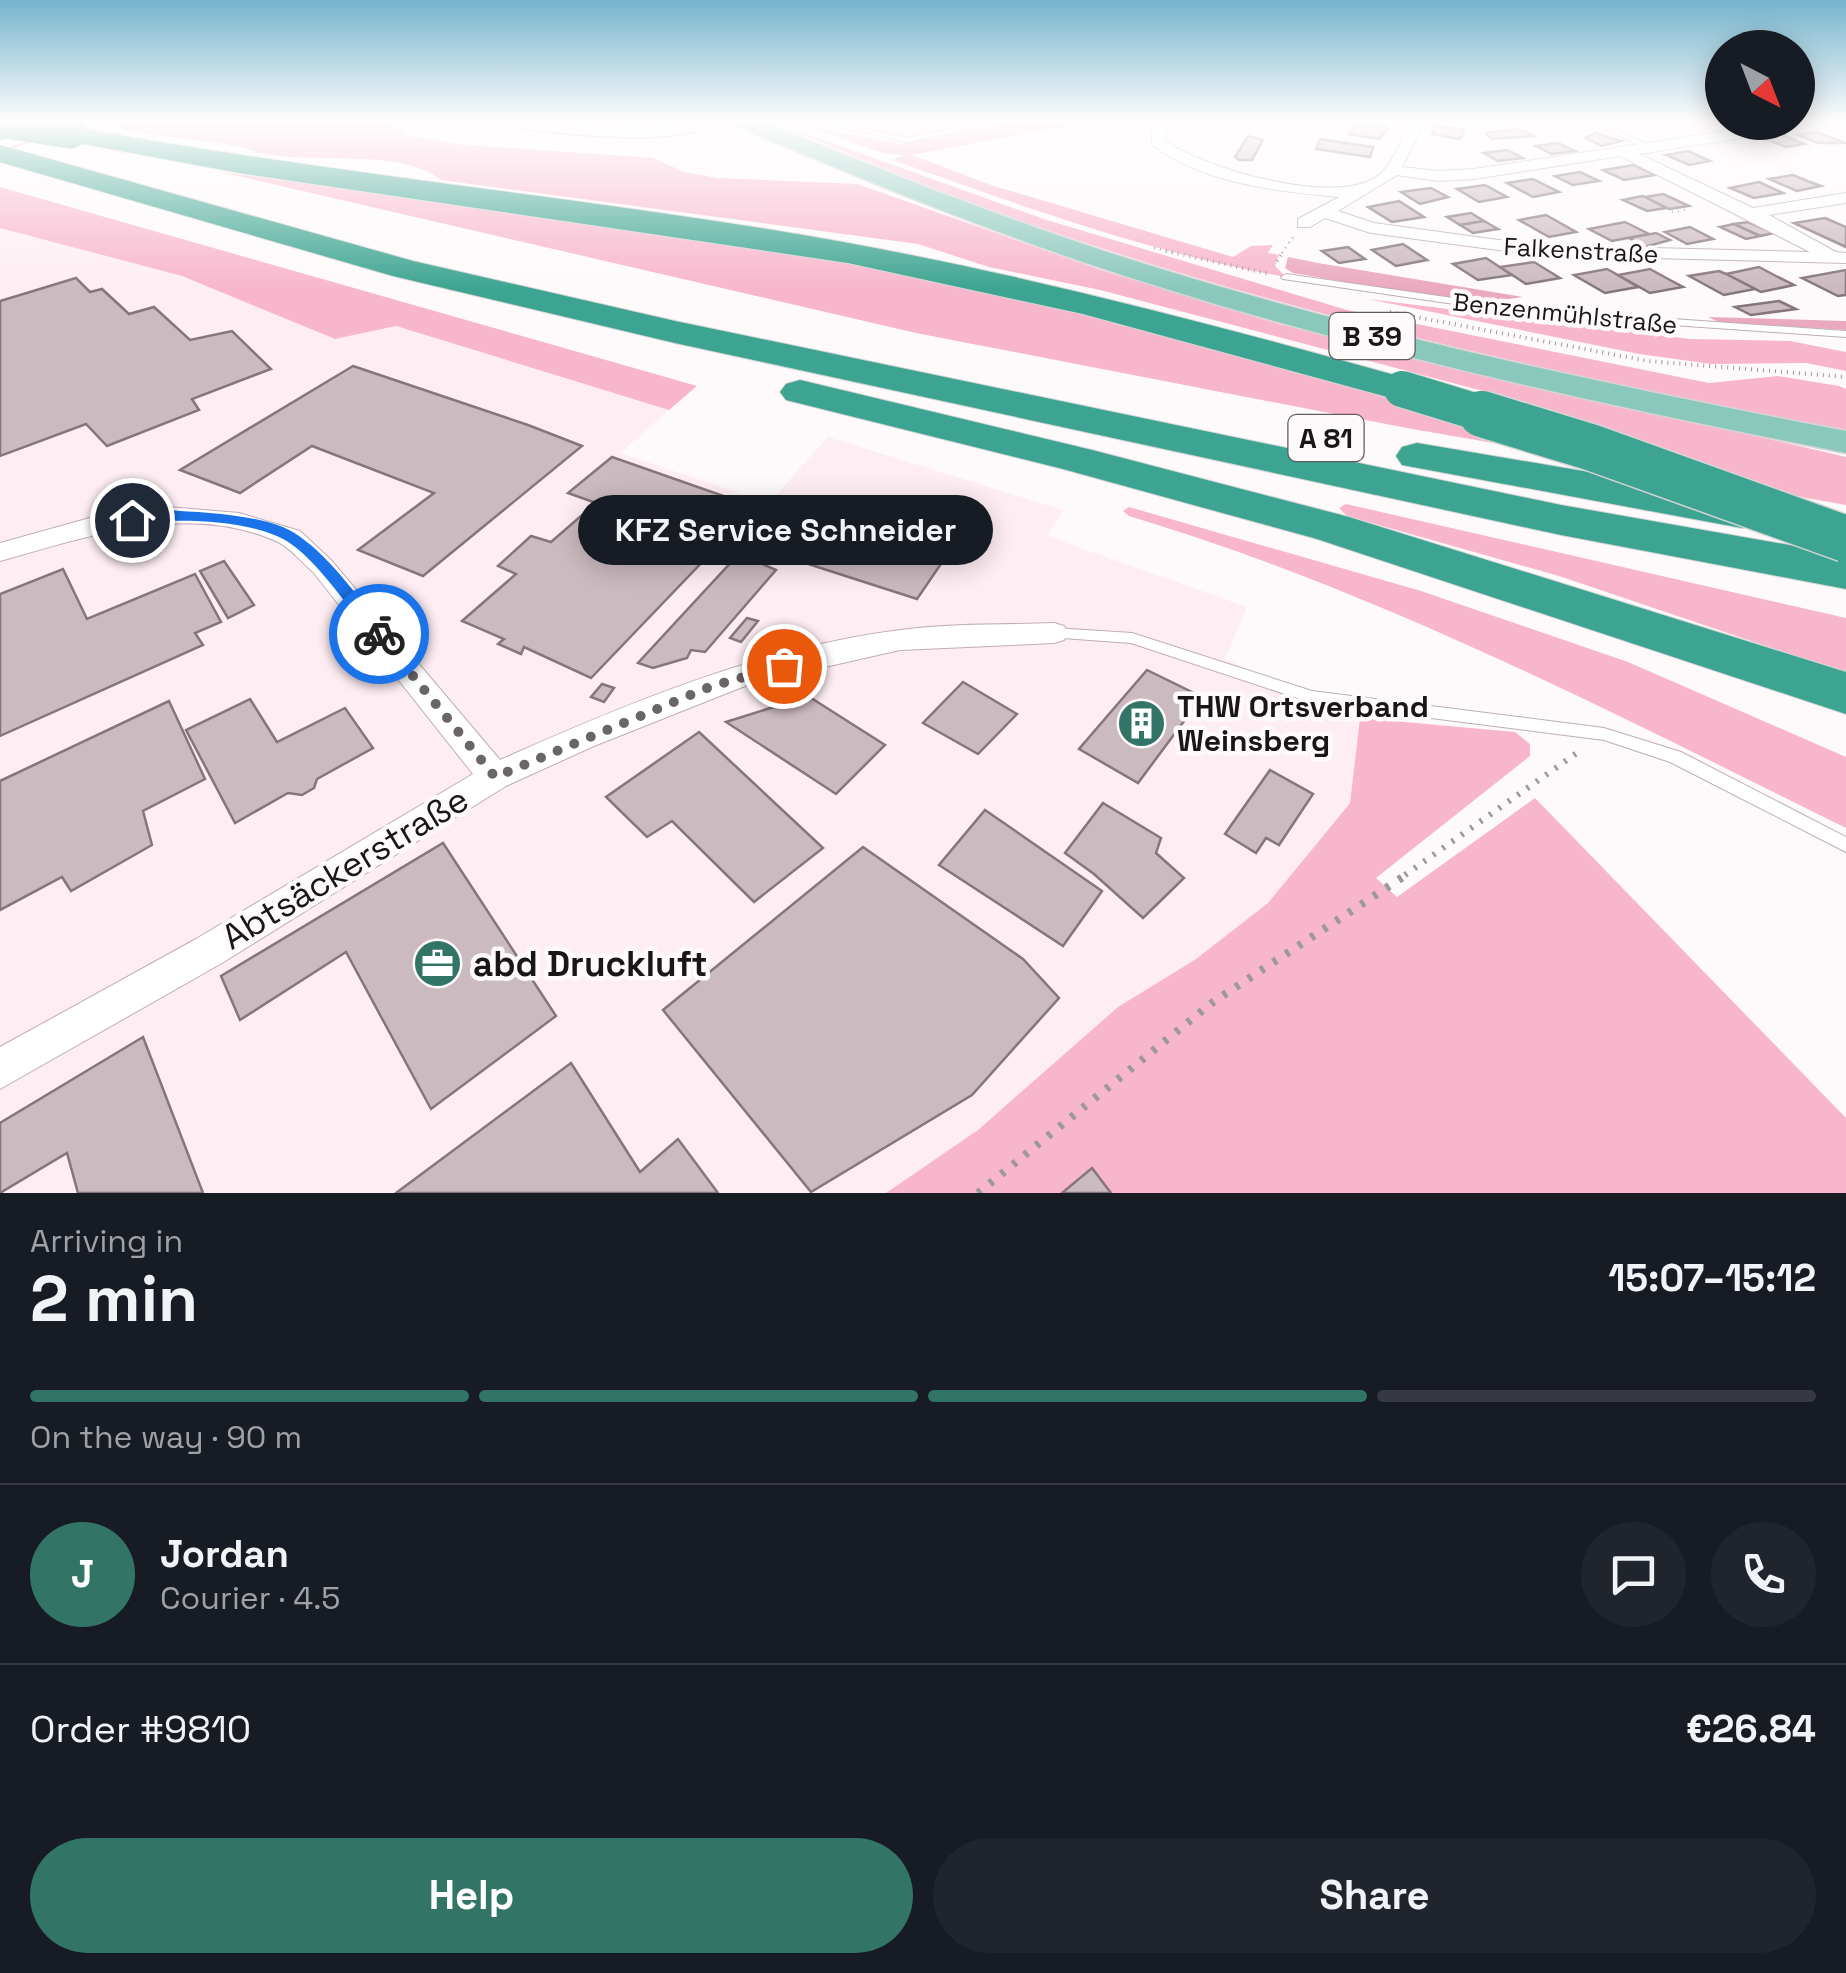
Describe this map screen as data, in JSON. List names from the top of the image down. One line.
{"streets":{"highway":["A 81"],"main road":["B 39"],"street":["Falkenstraße","Abtsäckerstraße"],"lane":["Benzenmühlstraße"]},"places":{"other":["KFZ Service Schneider"],"building":["THW Ortsverband Weinsberg"],"office":["abd Druckluft"]},"north":"bottom right","page":{"bubble":"KFZ Service Schneider","heading":["2 min","Arriving in","15:07–15:12"],"panel":["Jordan","Courier · 4.5","Order #9810","€26.84"],"bar":"On the way · 90 m","round":"J","buttons":["Help","Share"]}}
